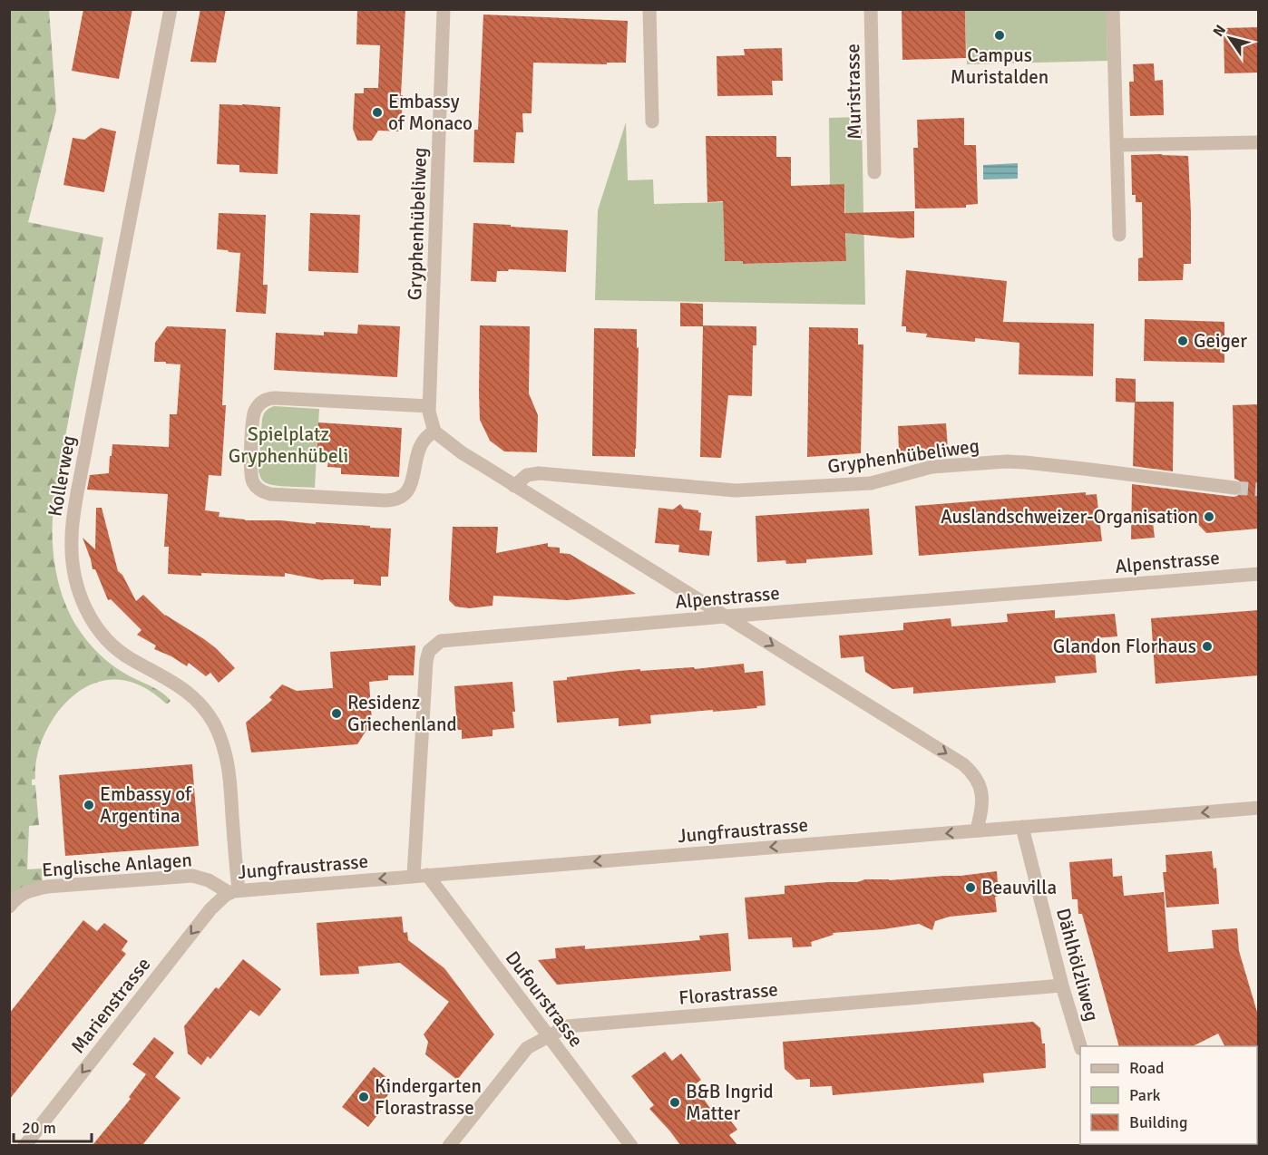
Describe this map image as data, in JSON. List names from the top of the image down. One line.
{"streets":{"street":["Muristrasse","Gryphenhübeliweg","Kollerweg","Alpenstrasse","Jungfraustrasse","Englische Anlagen","Dählhölzliweg","Florastrasse","Dufourstrasse","Marienstrasse"]},"crossings":[["Kollerweg","Jungfraustrasse"],["Kollerweg","Englische Anlagen"],["Kollerweg","Marienstrasse"],["Alpenstrasse","Jungfraustrasse"],["Alpenstrasse","Dufourstrasse"],["Jungfraustrasse","Englische Anlagen"],["Jungfraustrasse","Dählhölzliweg"],["Jungfraustrasse","Dufourstrasse"],["Jungfraustrasse","Marienstrasse"],["Englische Anlagen","Marienstrasse"],["Dählhölzliweg","Florastrasse"],["Florastrasse","Dufourstrasse"]],"one_way":["Jungfraustrasse","Marienstrasse"],"parks":["Spielplatz Gryphenhübeli"],"places":["Campus Muristalden","Embassy of Monaco","Geiger","Auslandschweizer-Organisation","Glandon Florhaus","Residenz Griechenland","Embassy of Argentina","Beauvilla","Kindergarten Florastrasse","B&B Ingrid Matter"],"legend":["Road","Park","Building"],"scale_bar":"20 m","north":"top left"}
